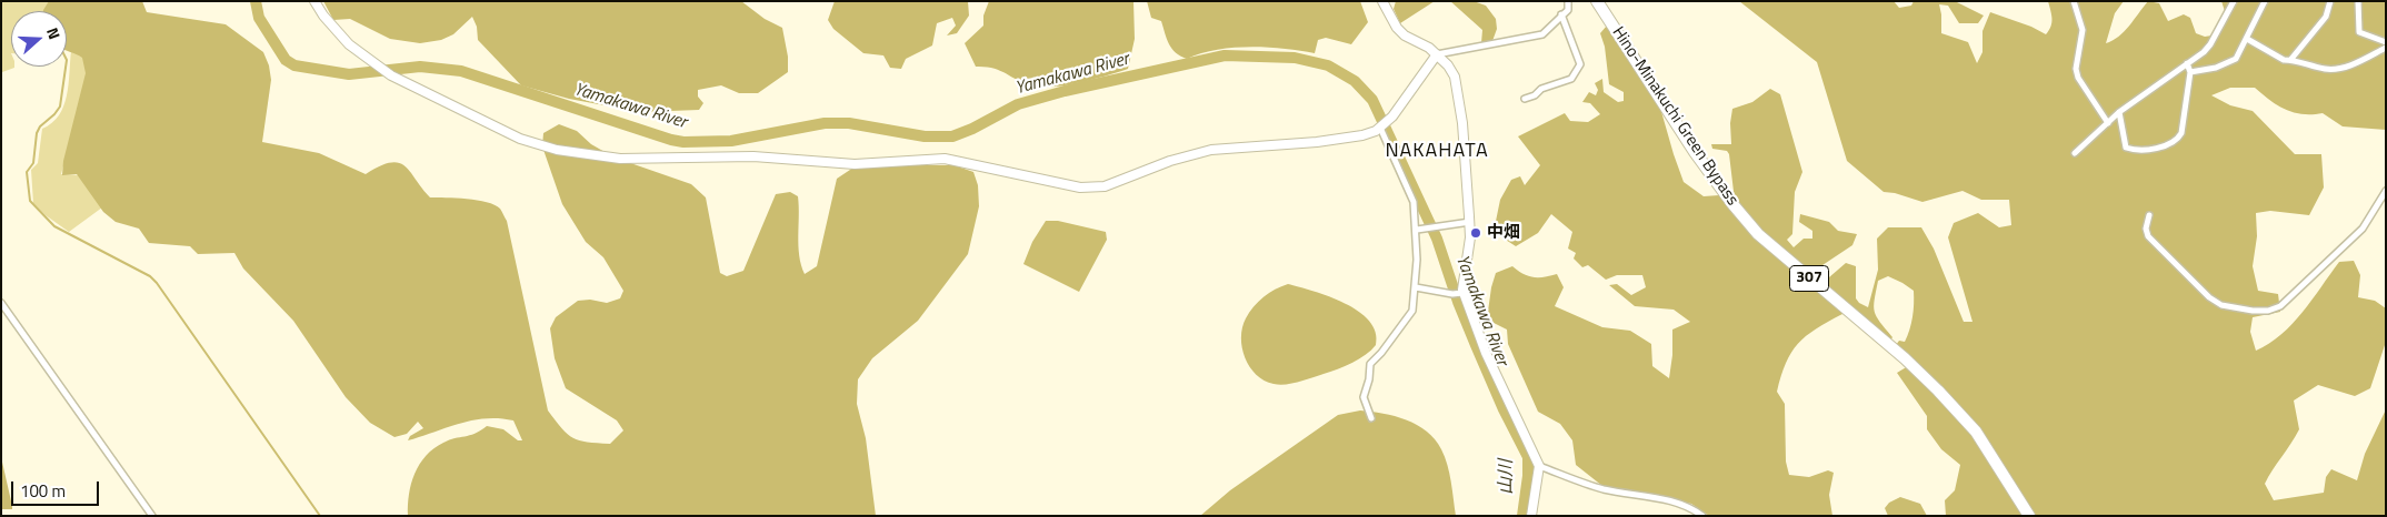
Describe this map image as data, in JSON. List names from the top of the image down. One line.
{"streets":{"highway":["Hino-Minakuchi Green Bypass","307"]},"districts":["NAKAHATA"],"water":["Yamakawa River","山川"],"places":["中畑"],"scale_bar":"100 m","north":"right"}
